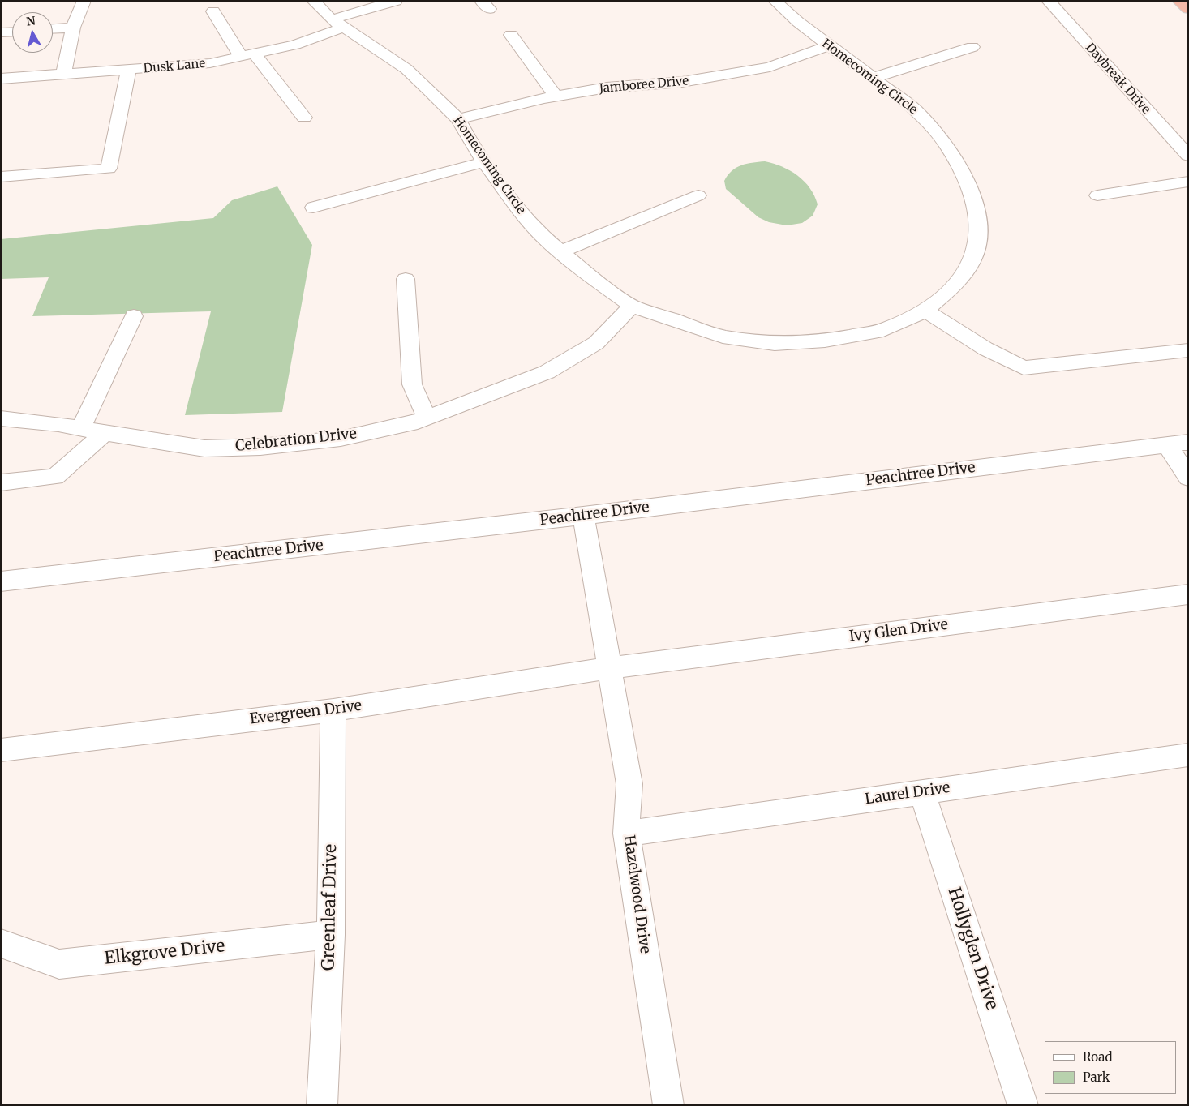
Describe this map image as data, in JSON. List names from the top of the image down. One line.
{"streets":{"street":["Dusk Lane","Homecoming Circle","Daybreak Drive","Jamboree Drive","Celebration Drive","Peachtree Drive","Ivy Glen Drive","Evergreen Drive","Laurel Drive","Hazelwood Drive","Greenleaf Drive","Hollyglen Drive","Elkgrove Drive"]},"crossings":[["Dusk Lane","Homecoming Circle"],["Homecoming Circle","Jamboree Drive"],["Homecoming Circle","Celebration Drive"],["Peachtree Drive","Hazelwood Drive"],["Ivy Glen Drive","Evergreen Drive"],["Ivy Glen Drive","Hazelwood Drive"],["Evergreen Drive","Hazelwood Drive"],["Evergreen Drive","Greenleaf Drive"],["Laurel Drive","Hazelwood Drive"],["Laurel Drive","Hollyglen Drive"],["Greenleaf Drive","Elkgrove Drive"]],"legend":["Road","Park"],"north":"top"}
